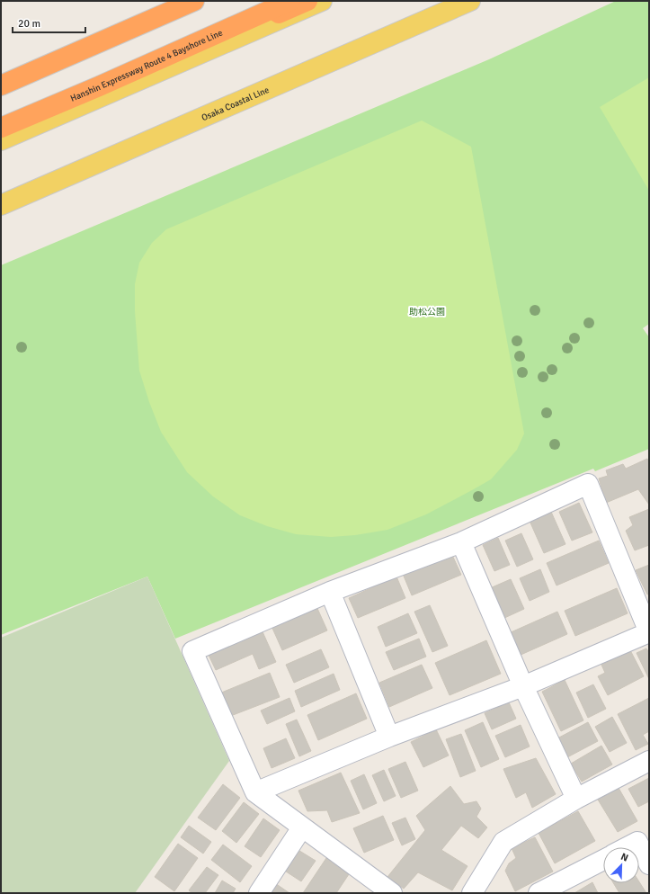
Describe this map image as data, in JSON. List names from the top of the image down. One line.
{"streets":{"highway":["Hanshin Expressway Route 4 Bayshore Line"],"main road":["Osaka Coastal Line"]},"parks":["助松公園"],"scale_bar":"20 m","north":"top right"}
